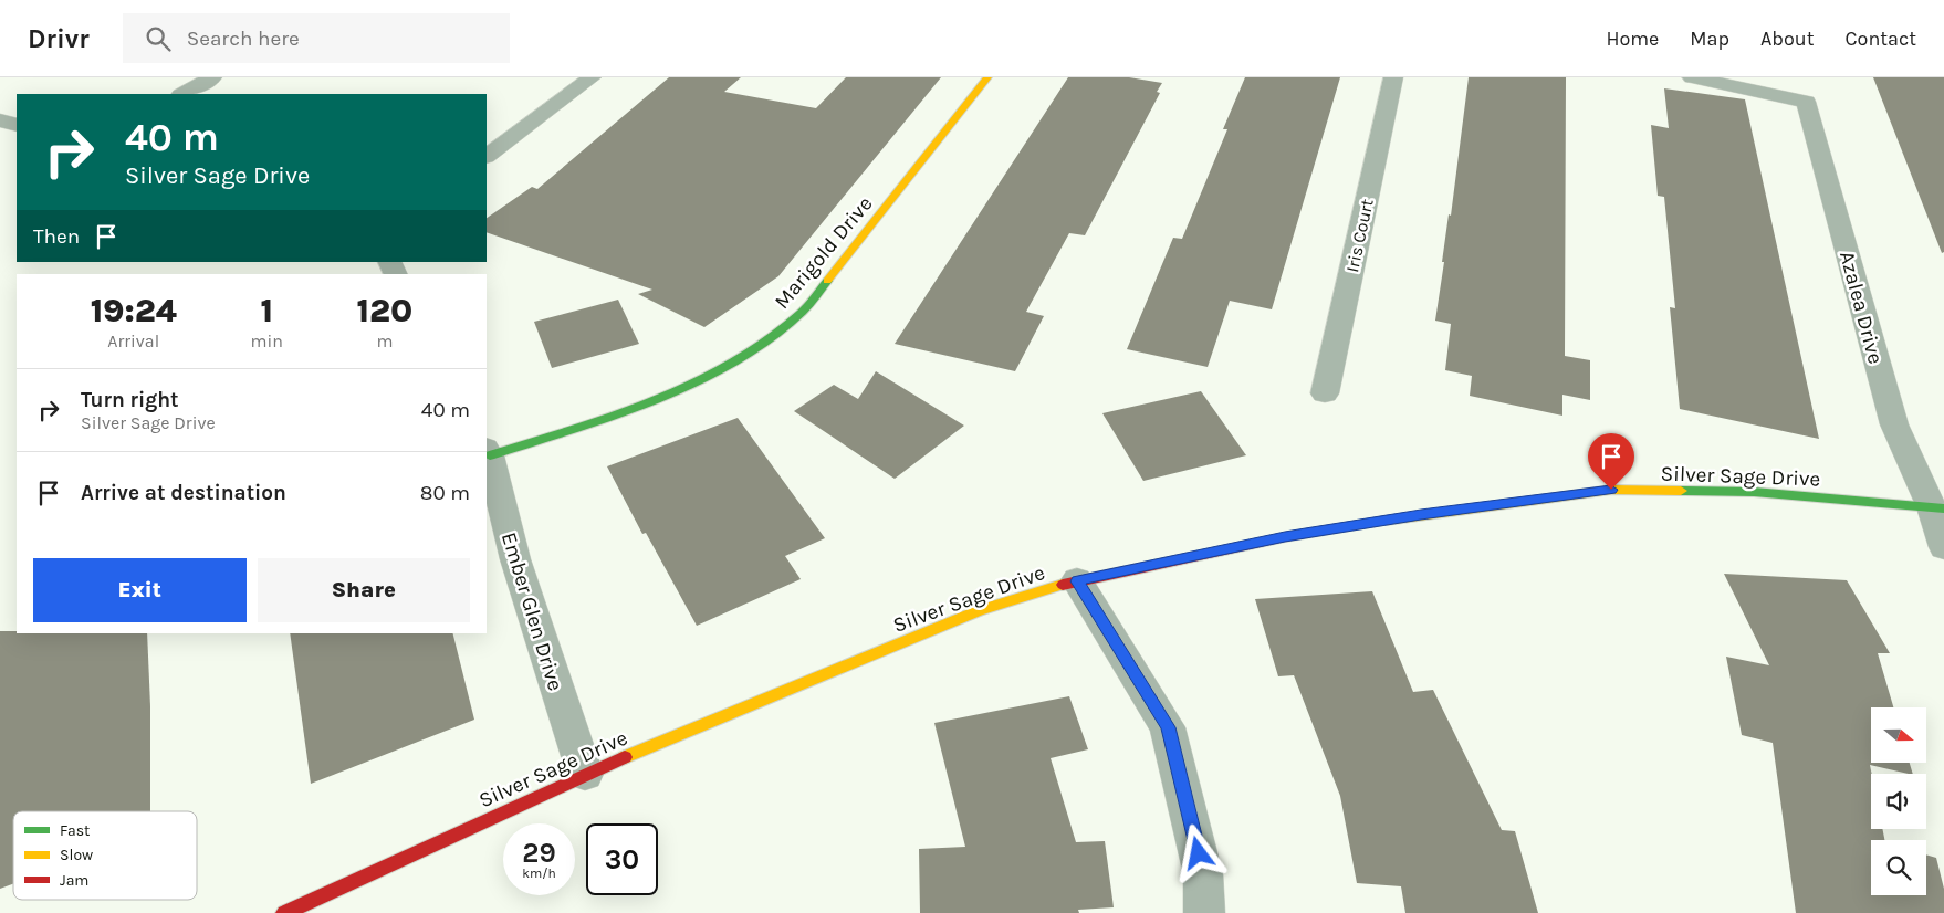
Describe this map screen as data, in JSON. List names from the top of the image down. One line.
{"streets":{"street":["Iris Court","Marigold Drive","Azalea Drive","Silver Sage Drive","Ember Glen Drive"]},"crossings":[["Marigold Drive","Ember Glen Drive"],["Azalea Drive","Silver Sage Drive"],["Silver Sage Drive","Ember Glen Drive"]],"legend":["Fast","Slow","Jam"],"north":"right","page":{"header":"Drivr","search":"Search here","nav":["Home","Map","About","Contact"],"turn":["40 m","Silver Sage Drive"],"then":"Then","eta":["19:24","Arrival","1","min","120","m"],"list":[{"name":"Turn right","note":"Silver Sage Drive","value":"40 m"},{"name":"Arrive at destination","value":"80 m"}],"buttons":["Exit","Share"],"speed":"29 km/h","limit":"30"}}
